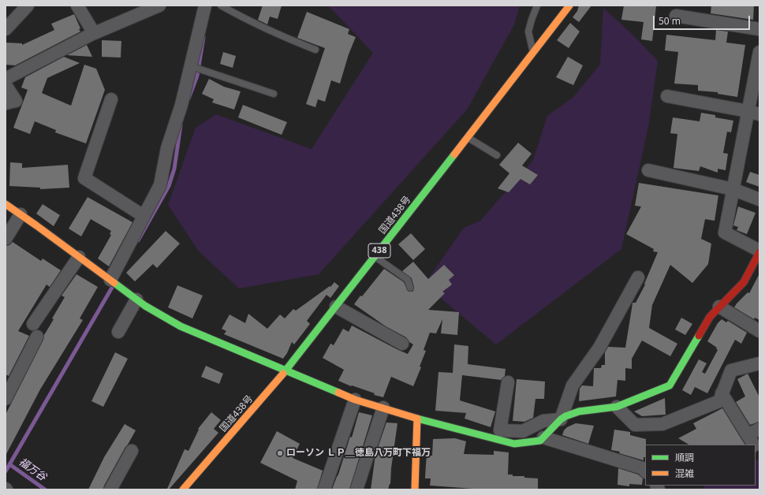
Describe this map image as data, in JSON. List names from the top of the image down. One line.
{"streets":{"main road":["国道438号","438"]},"water":["福万谷"],"places":["ローソン ＬＰ＿徳島八万町下福万"],"legend":["順調","混雑"],"scale_bar":"50 m"}
